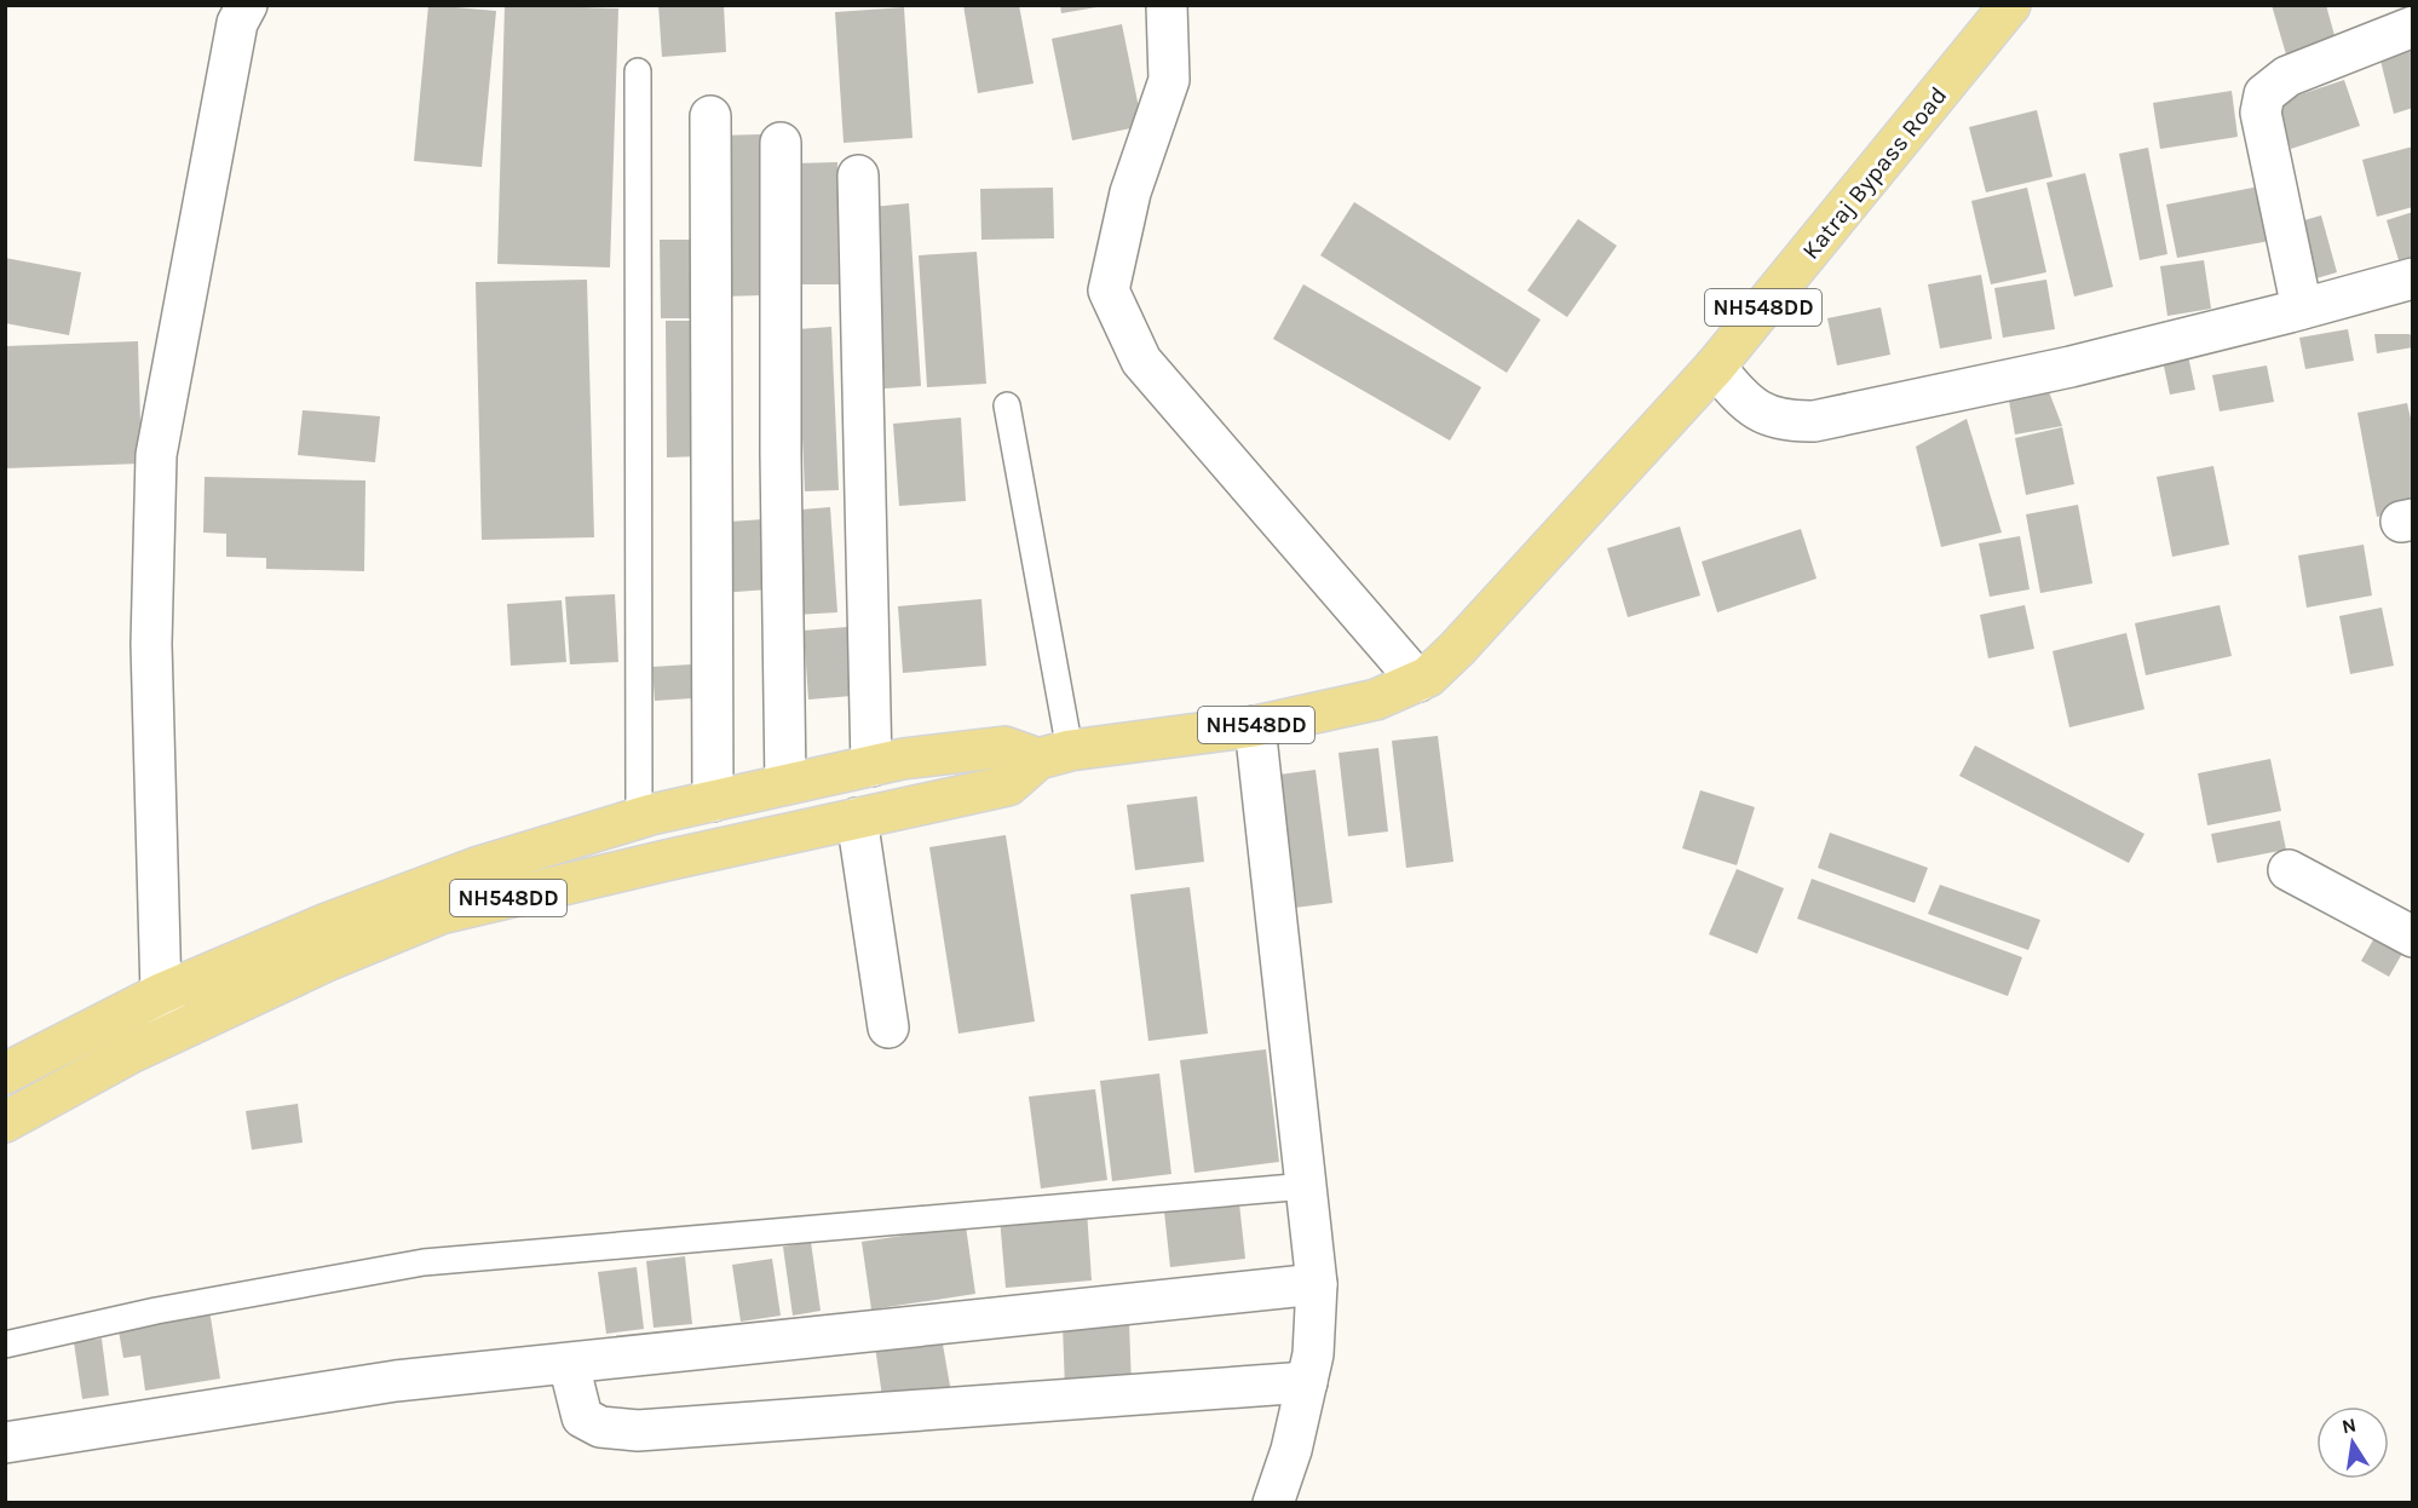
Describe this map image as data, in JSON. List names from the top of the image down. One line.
{"streets":{"highway":["Katraj Bypass Road","NH548DD"]},"crossings":[["Katraj Bypass Road","NH548DD"]],"north":"top"}
